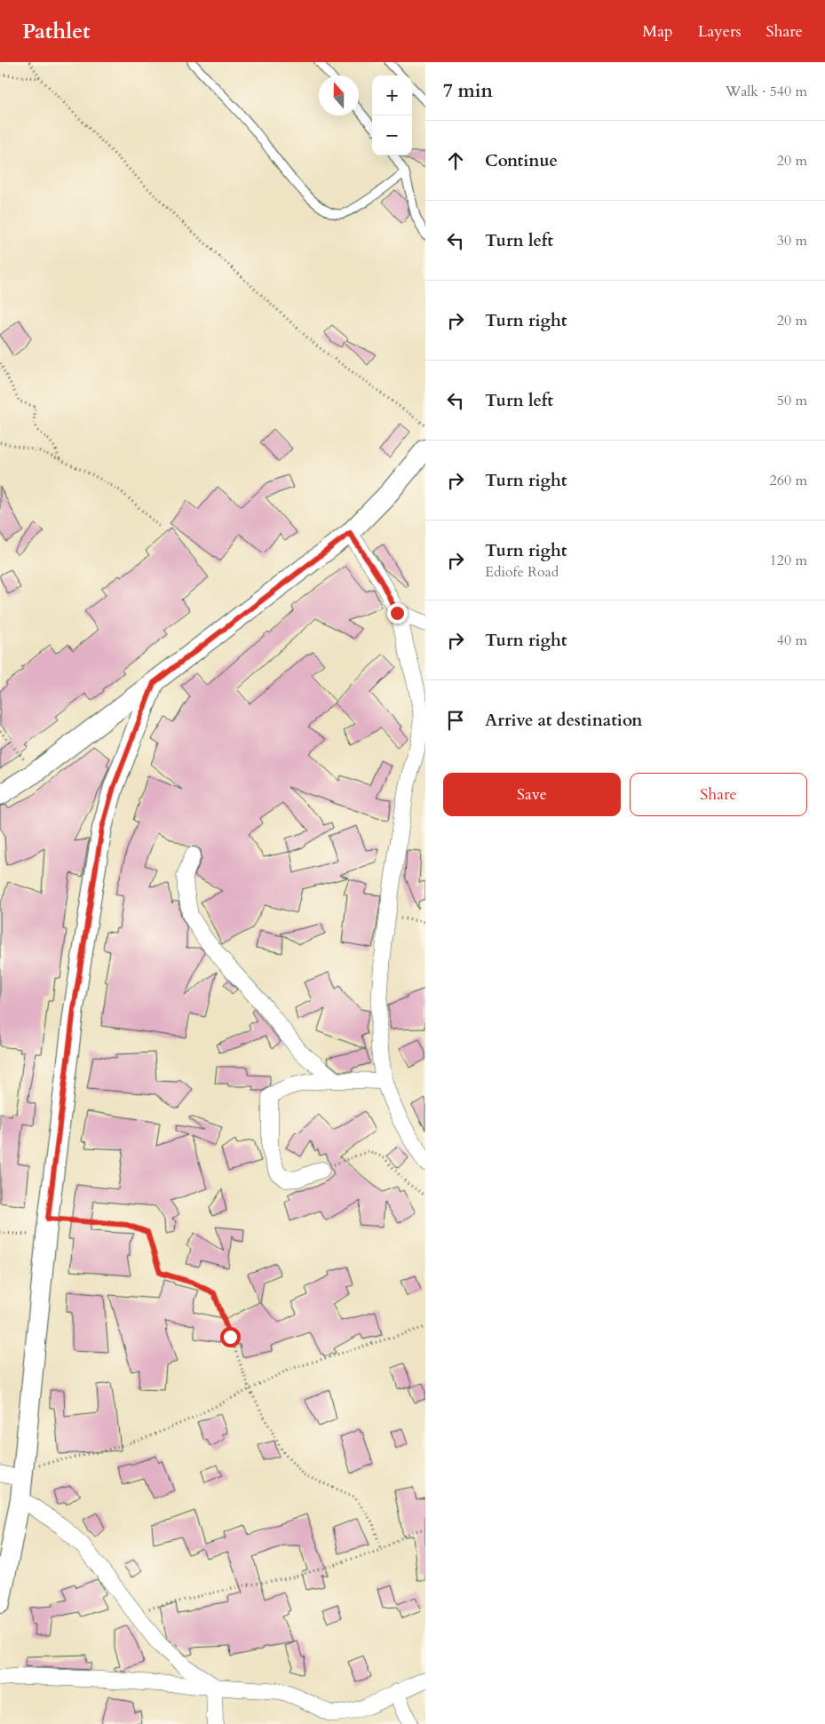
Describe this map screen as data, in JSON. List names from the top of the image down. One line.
{"north":"top","page":{"header":"Pathlet","nav":["Map","Layers","Share"],"heading":["7 min","Walk · 540 m"],"map_buttons":["+","−"],"list":[["Continue","20 m"],["Turn left","30 m"],["Turn right","20 m"],["Turn left","50 m"],["Turn right","260 m"],["Turn right","Ediofe Road","120 m"],["Turn right","40 m"],"Arrive at destination"],"buttons":["Save","Share"]}}
